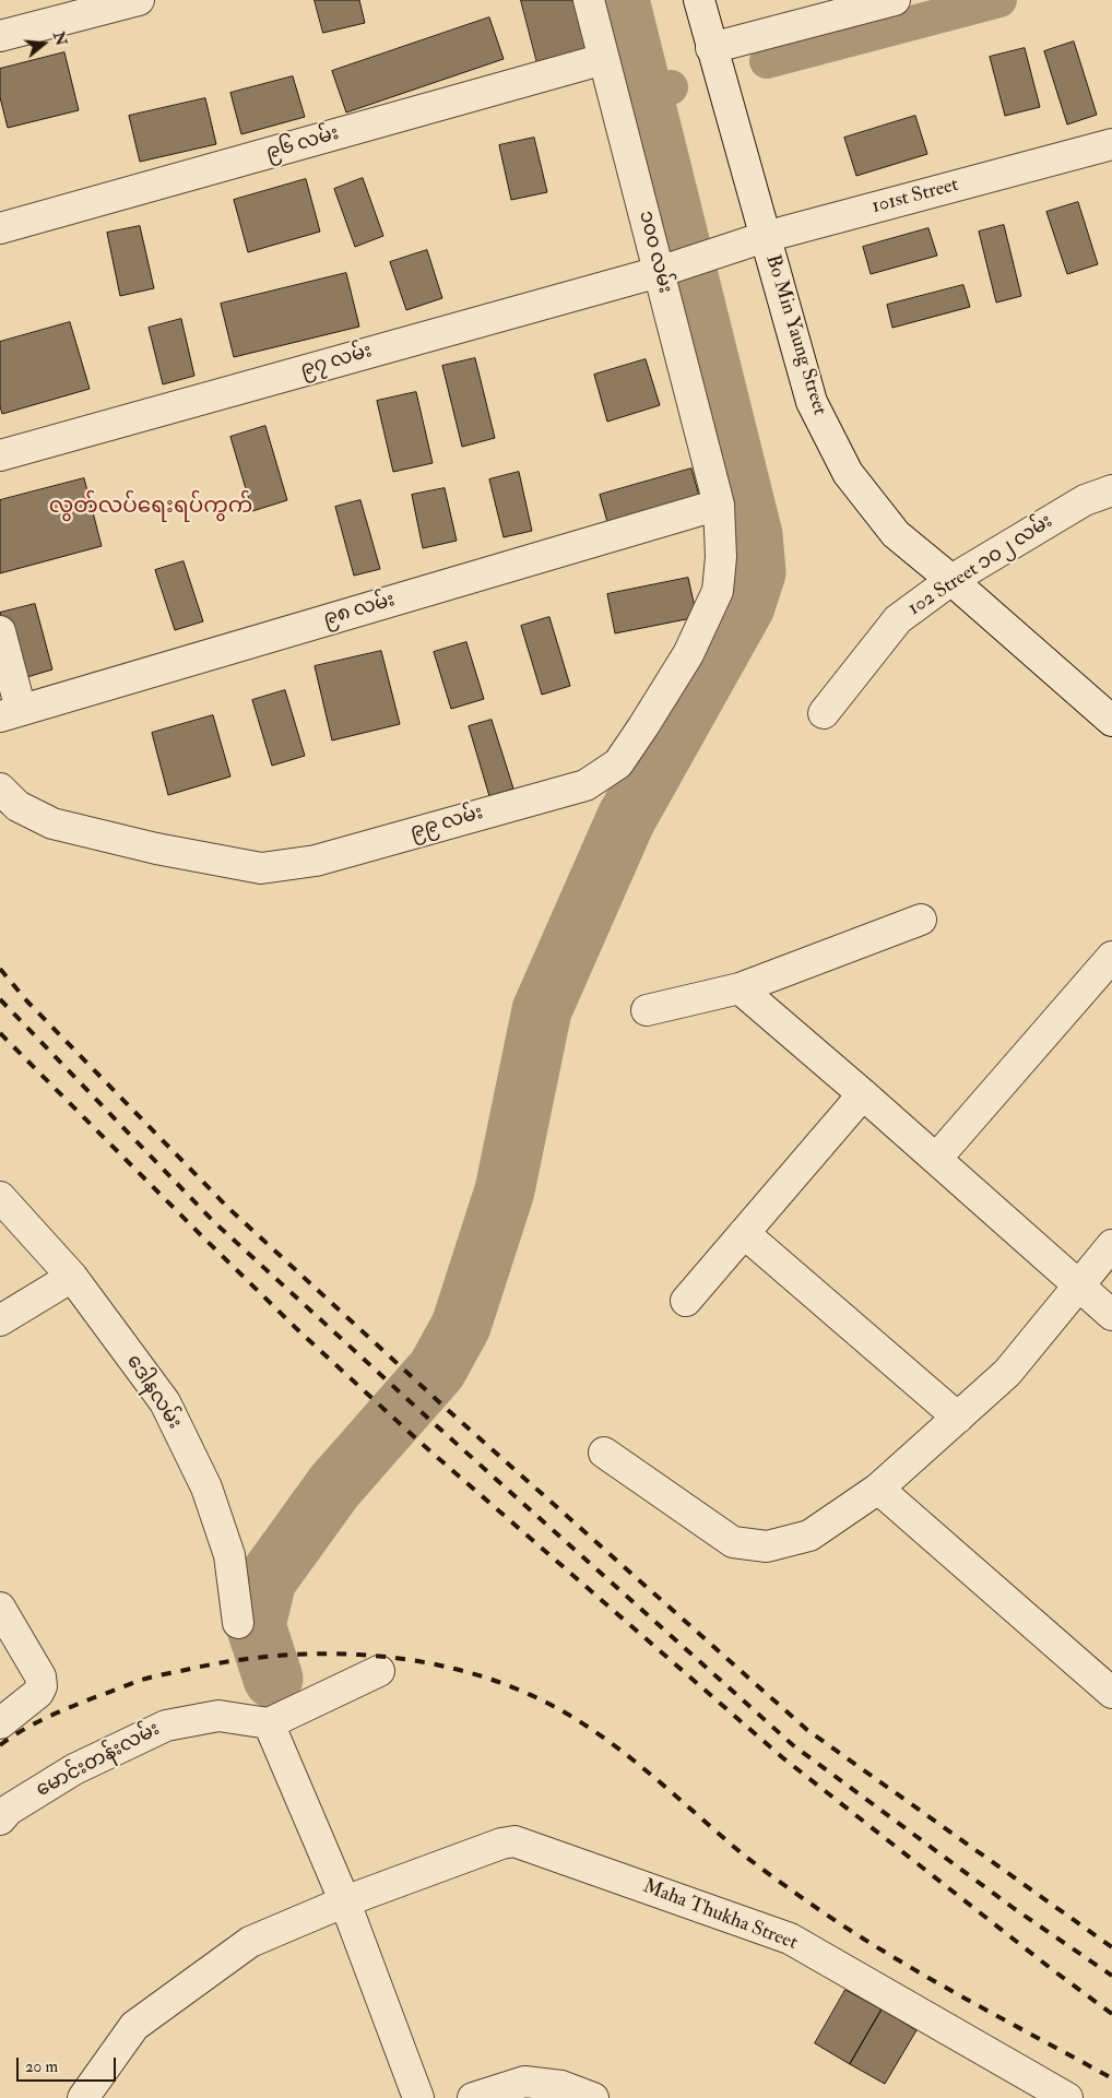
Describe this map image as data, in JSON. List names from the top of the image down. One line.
{"streets":{"street":["၉၆ လမ်း","101st Street","၁၀၀ လမ်း","Bo Min Yaung Street","၉၇ လမ်း","102 Street ၁၀၂ လမ်း","၉၈ လမ်း","၉၉ လမ်း","ဒေါနလမ်း","မောင်းတန်းလမ်း","Maha Thukha Street"]},"crossings":[["၉၆ လမ်း","၁၀၀ လမ်း"],["101st Street","Bo Min Yaung Street"],["101st Street","၉၇ လမ်း"],["၁၀၀ လမ်း","၉၇ လမ်း"],["၁၀၀ လမ်း","၉၈ လမ်း"],["၁၀၀ လမ်း","၉၉ လမ်း"],["Bo Min Yaung Street","102 Street ၁၀၂ လမ်း"],["၉၈ လမ်း","၉၉ လမ်း"]],"districts":["လွတ်လပ်ရေးရပ်ကွက်"],"scale_bar":"20 m","north":"right"}
